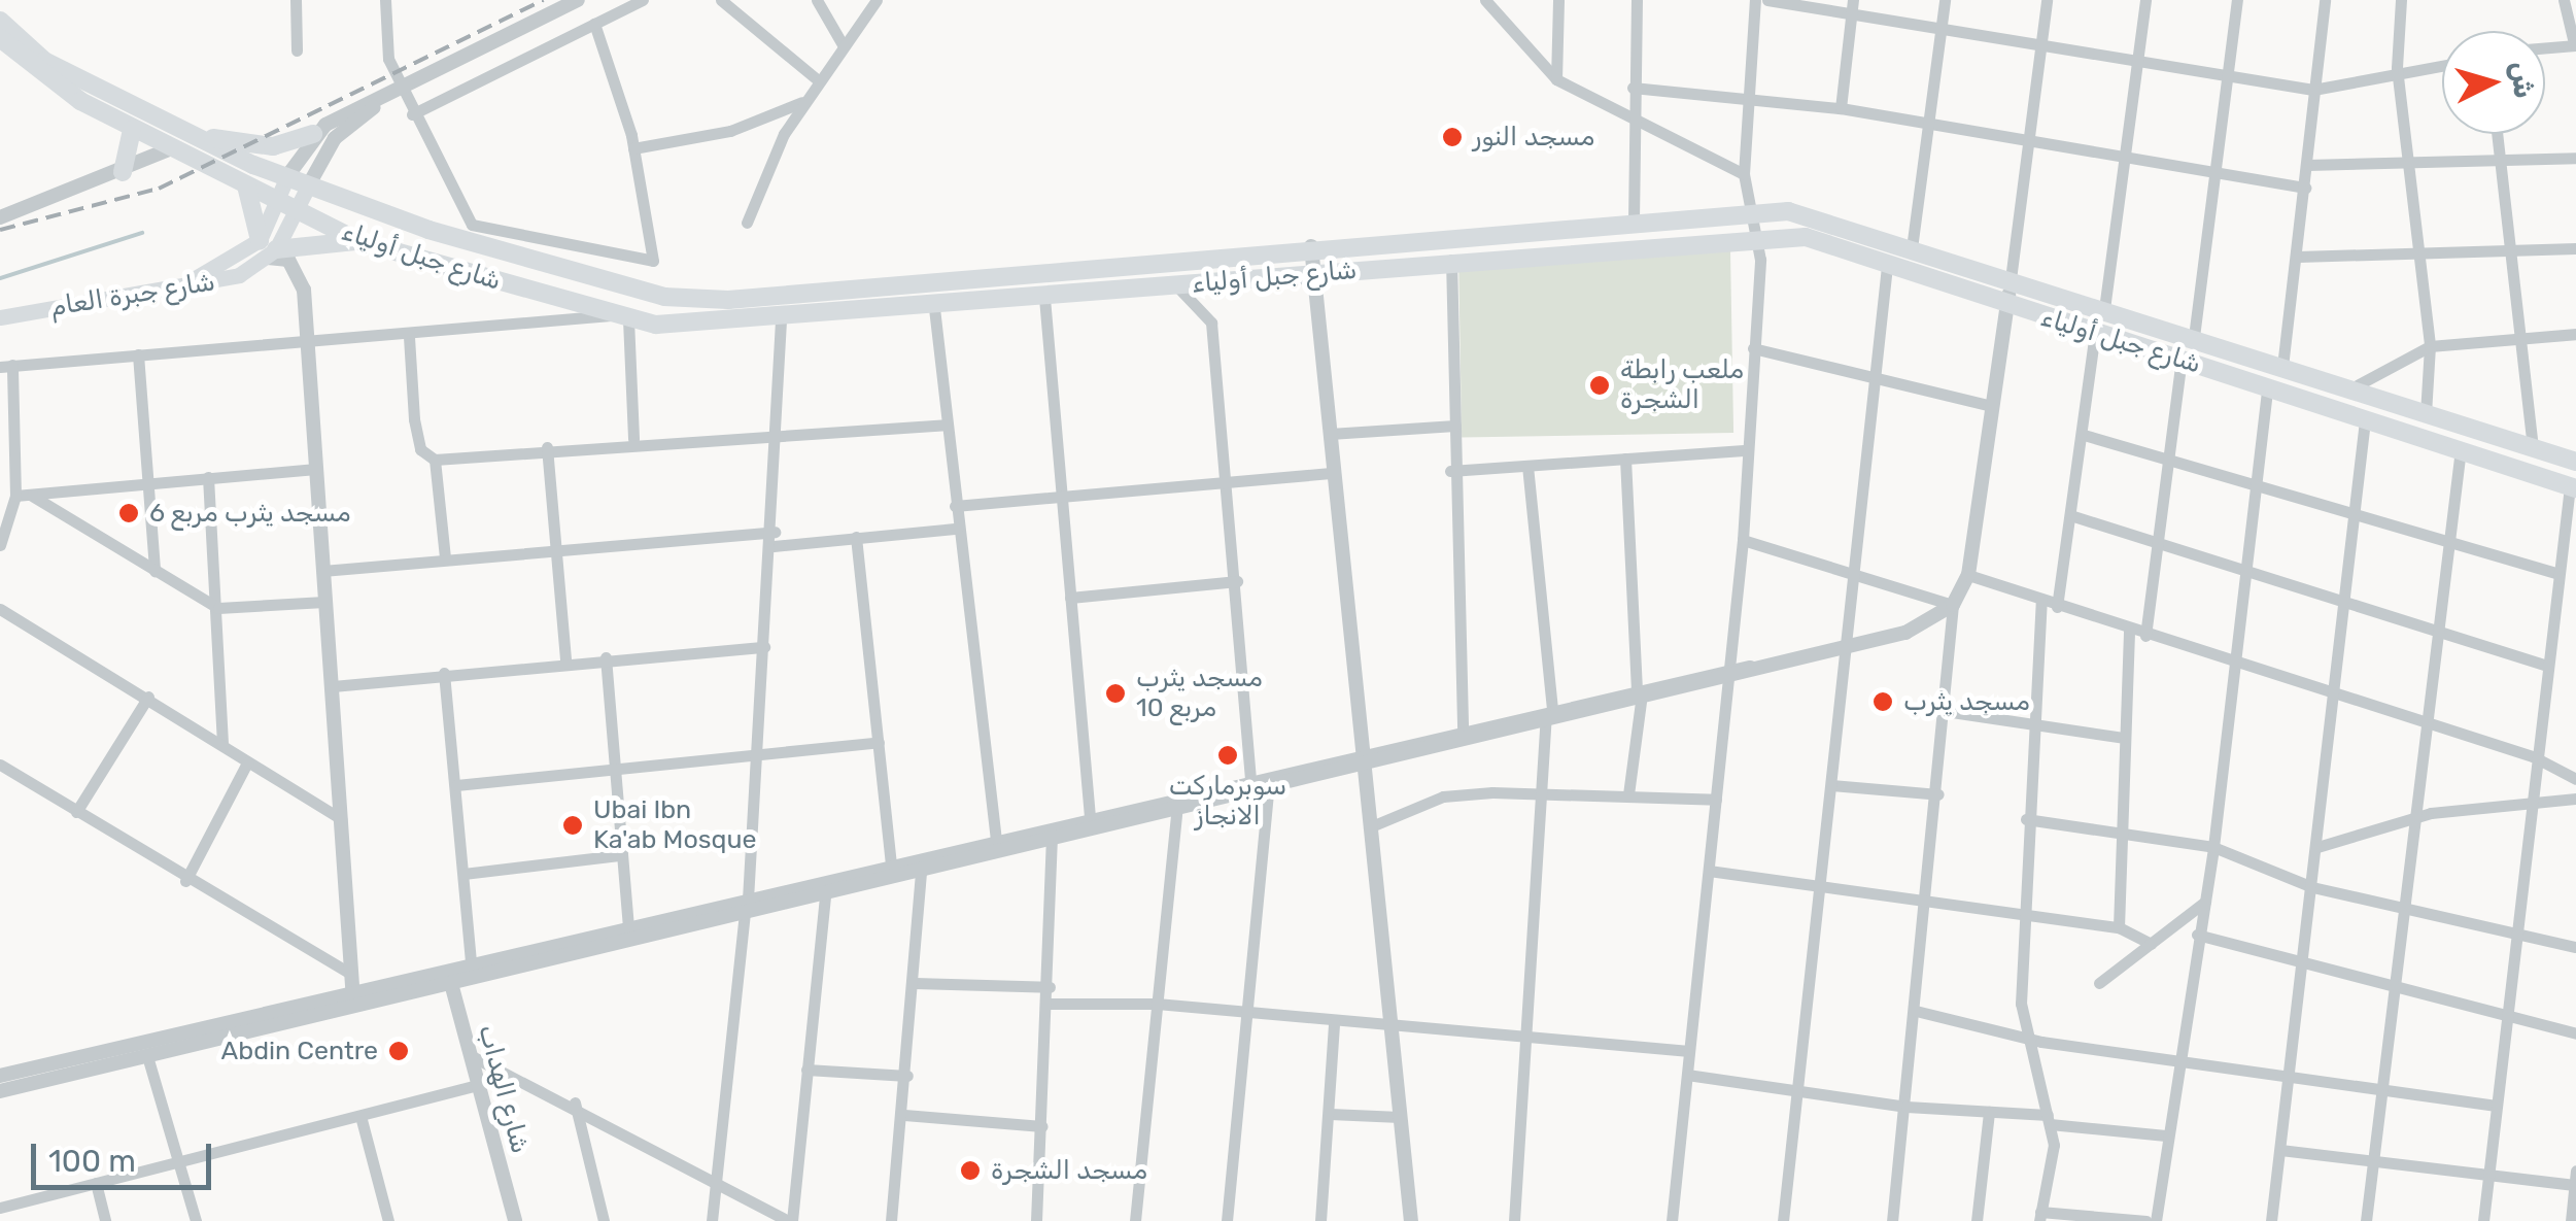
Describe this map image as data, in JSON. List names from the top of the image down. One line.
{"streets":{"main road":["شارع جبل أولياء","شارع جبرة العام"],"street":["شارع الهداب"]},"places":["مسجد النور","ملعب رابطة الشجرة","مسجد يثرب مربع 6","مسجد يثرب مربع 10","مسجد يثرب","سوبرماركت الانجاز","Ubai Ibn Ka'ab Mosque","Abdin Centre","مسجد الشجرة"],"scale_bar":"100 m","north":"right"}
